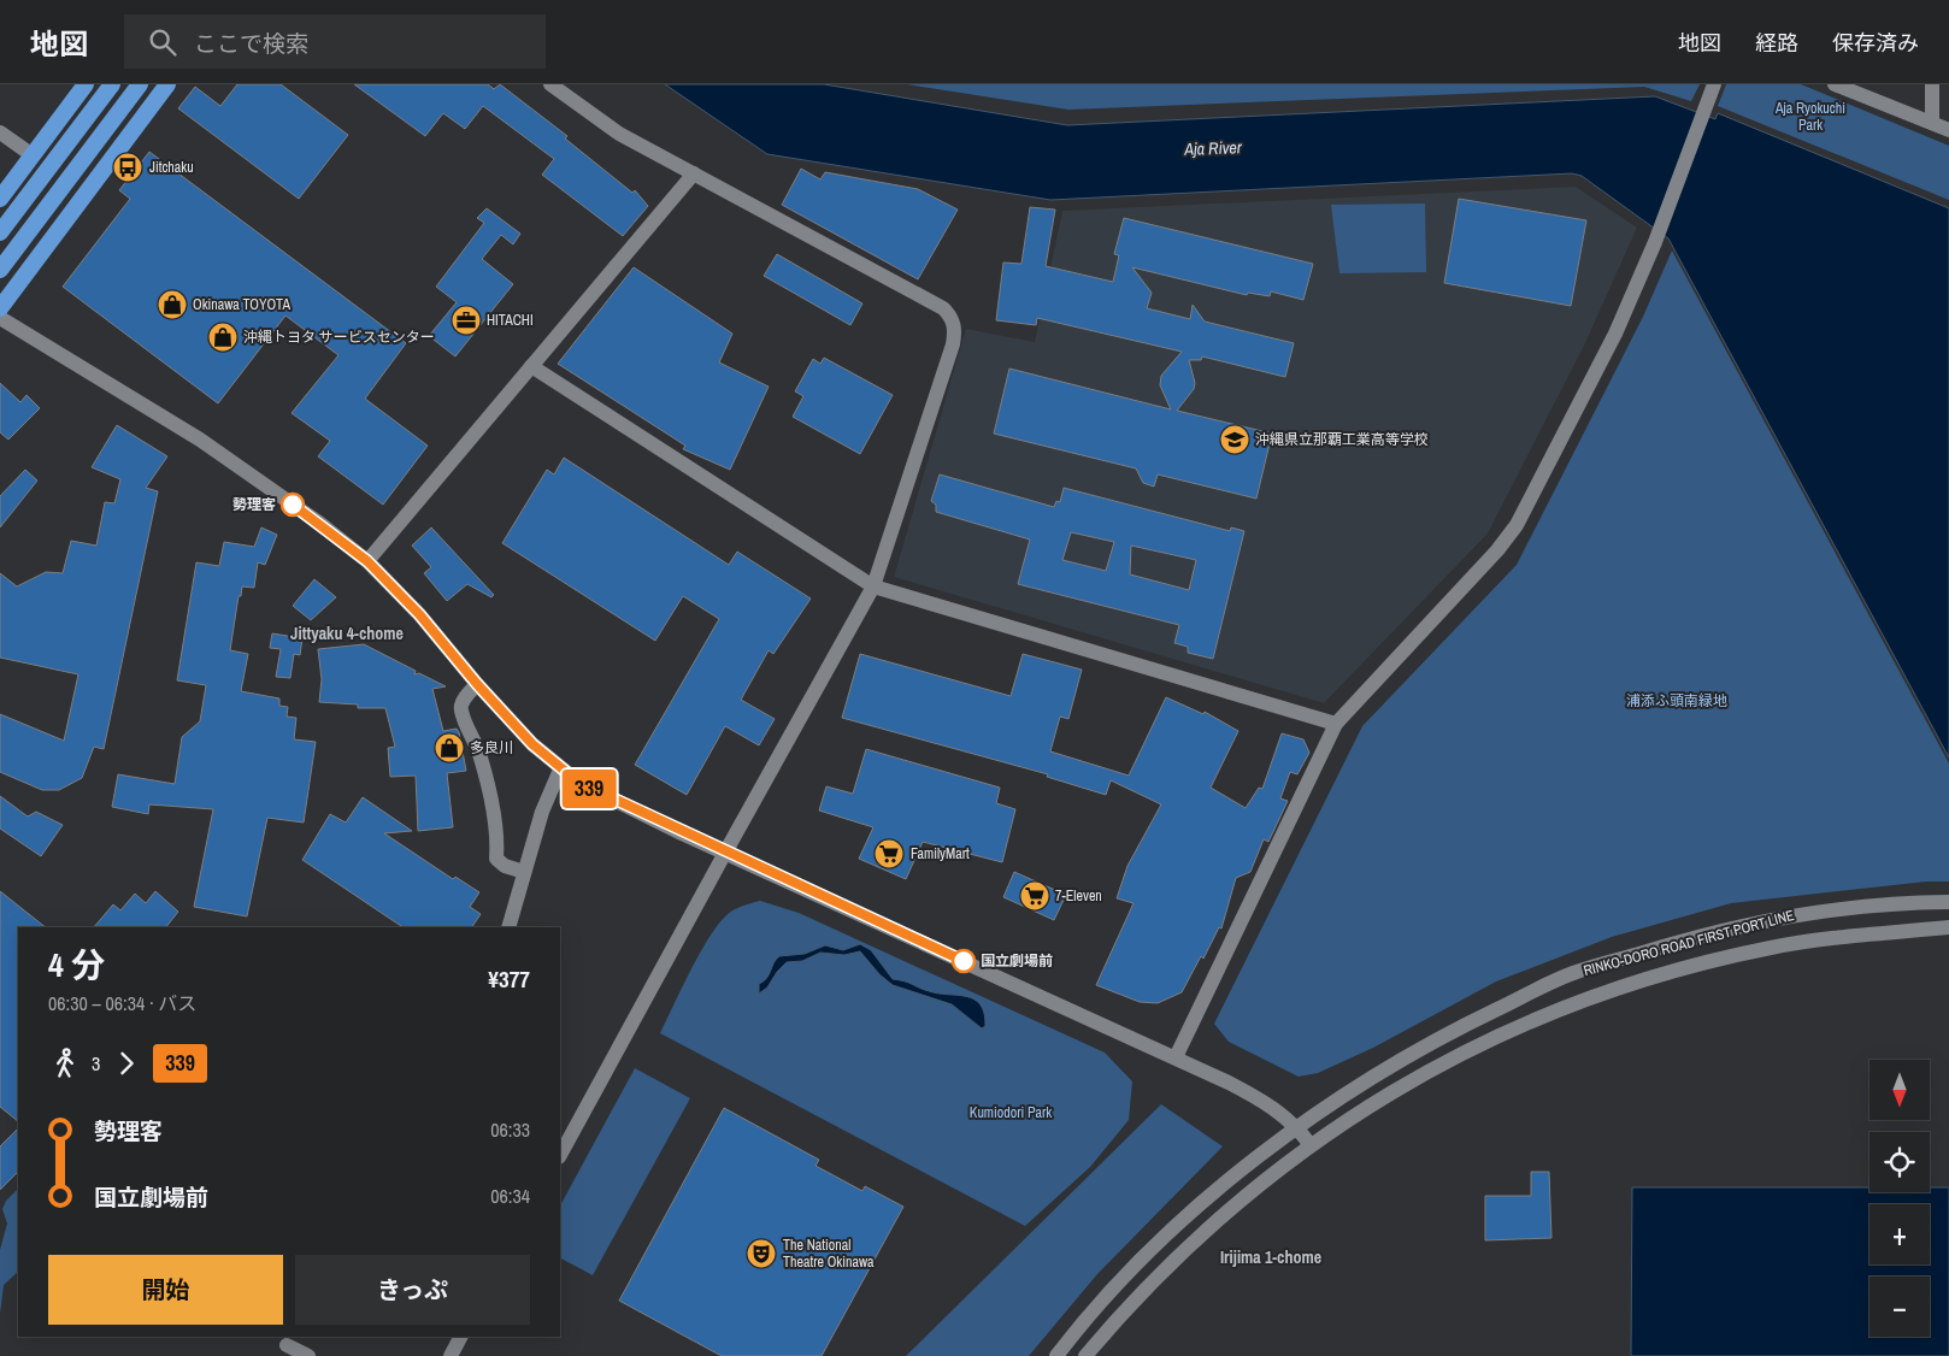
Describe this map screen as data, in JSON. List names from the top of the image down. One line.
{"streets":{"street":["RINKO-DORO ROAD FIRST PORT LINE"]},"districts":["Jittyaku 4-chome","Irijima 1-chome"],"water":["Aja River"],"parks":["Aja Ryokuchi Park","浦添ふ頭南緑地","Kumiodori Park"],"places":{"bus stop":["Jitchaku"],"shop":["Okinawa TOYOTA","沖縄トヨタ サービスセンター","多良川"],"office":["HITACHI"],"school or university":["沖縄県立那覇工業高等学校"],"other":["勢理客","国立劇場前"],"supermarket":["FamilyMart","7-Eleven"],"theatre":["The National Theatre Okinawa"]},"lines":["bus line 339"],"north":"bottom","page":{"header":"地図","search":"ここで検索","nav":["地図","経路","保存済み"],"on_map":"339","heading":["4 分","06:30 – 06:34 · バス","¥377"],"legs":["3","339"],"map_buttons":["+","−"],"list":[{"name":"勢理客","value":"06:33"},{"name":"国立劇場前","value":"06:34"}],"buttons":["開始","きっぷ"]}}
